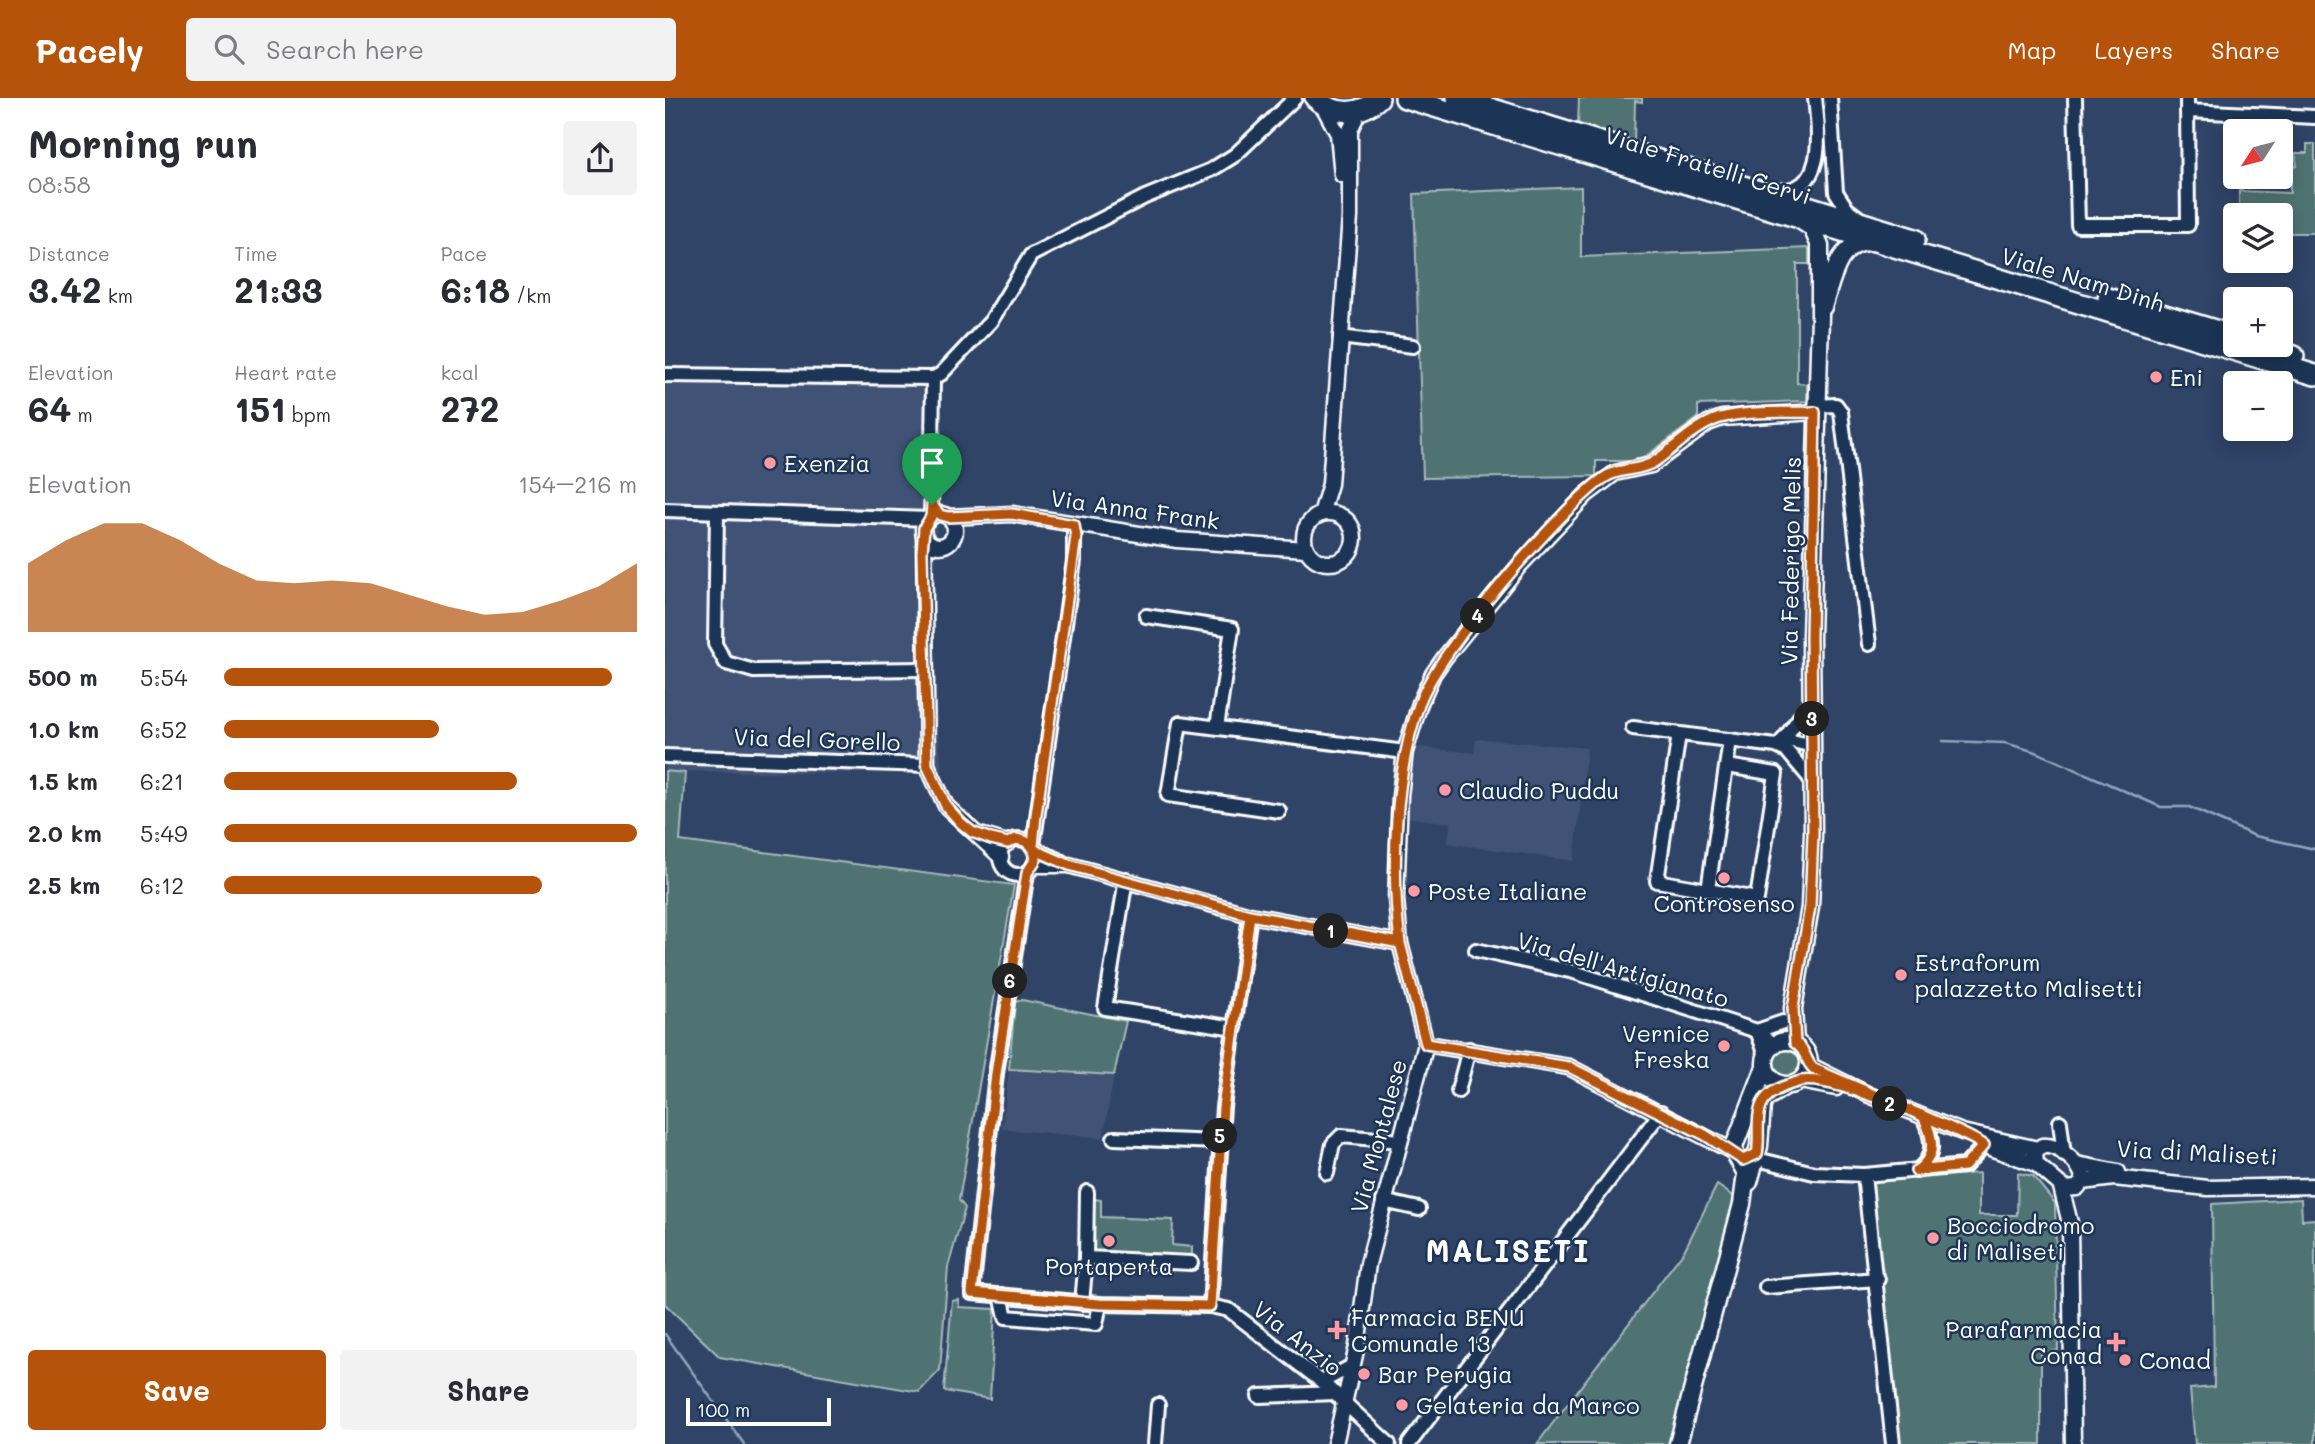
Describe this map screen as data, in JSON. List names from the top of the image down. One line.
{"streets":{"main road":["Viale Fratelli Cervi","Viale Nam Dinh","Via Federigo Melis"],"street":["Via Anna Frank","Via del Gorello","Via dell'Artigianato","Via Montalese","Via di Maliseti","Via Anzio"]},"crossings":[["Viale Fratelli Cervi","Viale Nam Dinh"],["Via Federigo Melis","Via dell'Artigianato"],["Via Federigo Melis","Via Montalese"],["Via Federigo Melis","Via di Maliseti"],["Via dell'Artigianato","Via di Maliseti"],["Via Montalese","Via Anzio"]],"districts":["MALISETI"],"places":{"other":["Eni","Exenzia","Claudio Puddu","Controsenso","Poste Italiane","Estraforum palazzetto Malisetti","Vernice Freska","Bocciodromo di Maliseti","Portaperta","Conad","Bar Perugia","Gelateria da Marco"],"health":["Farmacia BENU Comunale 13","Parafarmacia Conad"]},"scale_bar":"100 m","north":"bottom left","page":{"header":"Pacely","search":"Search here","nav":["Map","Layers","Share"],"heading":["Morning run","08:58"],"map_buttons":["+","−"],"stats":[["Distance","3.42 km"],["Time","21:33"],["Pace","6:18 /km"],["Elevation","64 m"],["Heart rate","151 bpm"],["kcal","272"]],"chart":["Elevation","154–216 m"],"pins":["4","3","1","6","2","5"],"list":[{"name":"500 m","note":"5:54"},{"name":"1.0 km","note":"6:52"},{"name":"1.5 km","note":"6:21"},{"name":"2.0 km","note":"5:49"},{"name":"2.5 km","note":"6:12"}],"buttons":["Save","Share"],"scale":"100 m"}}
